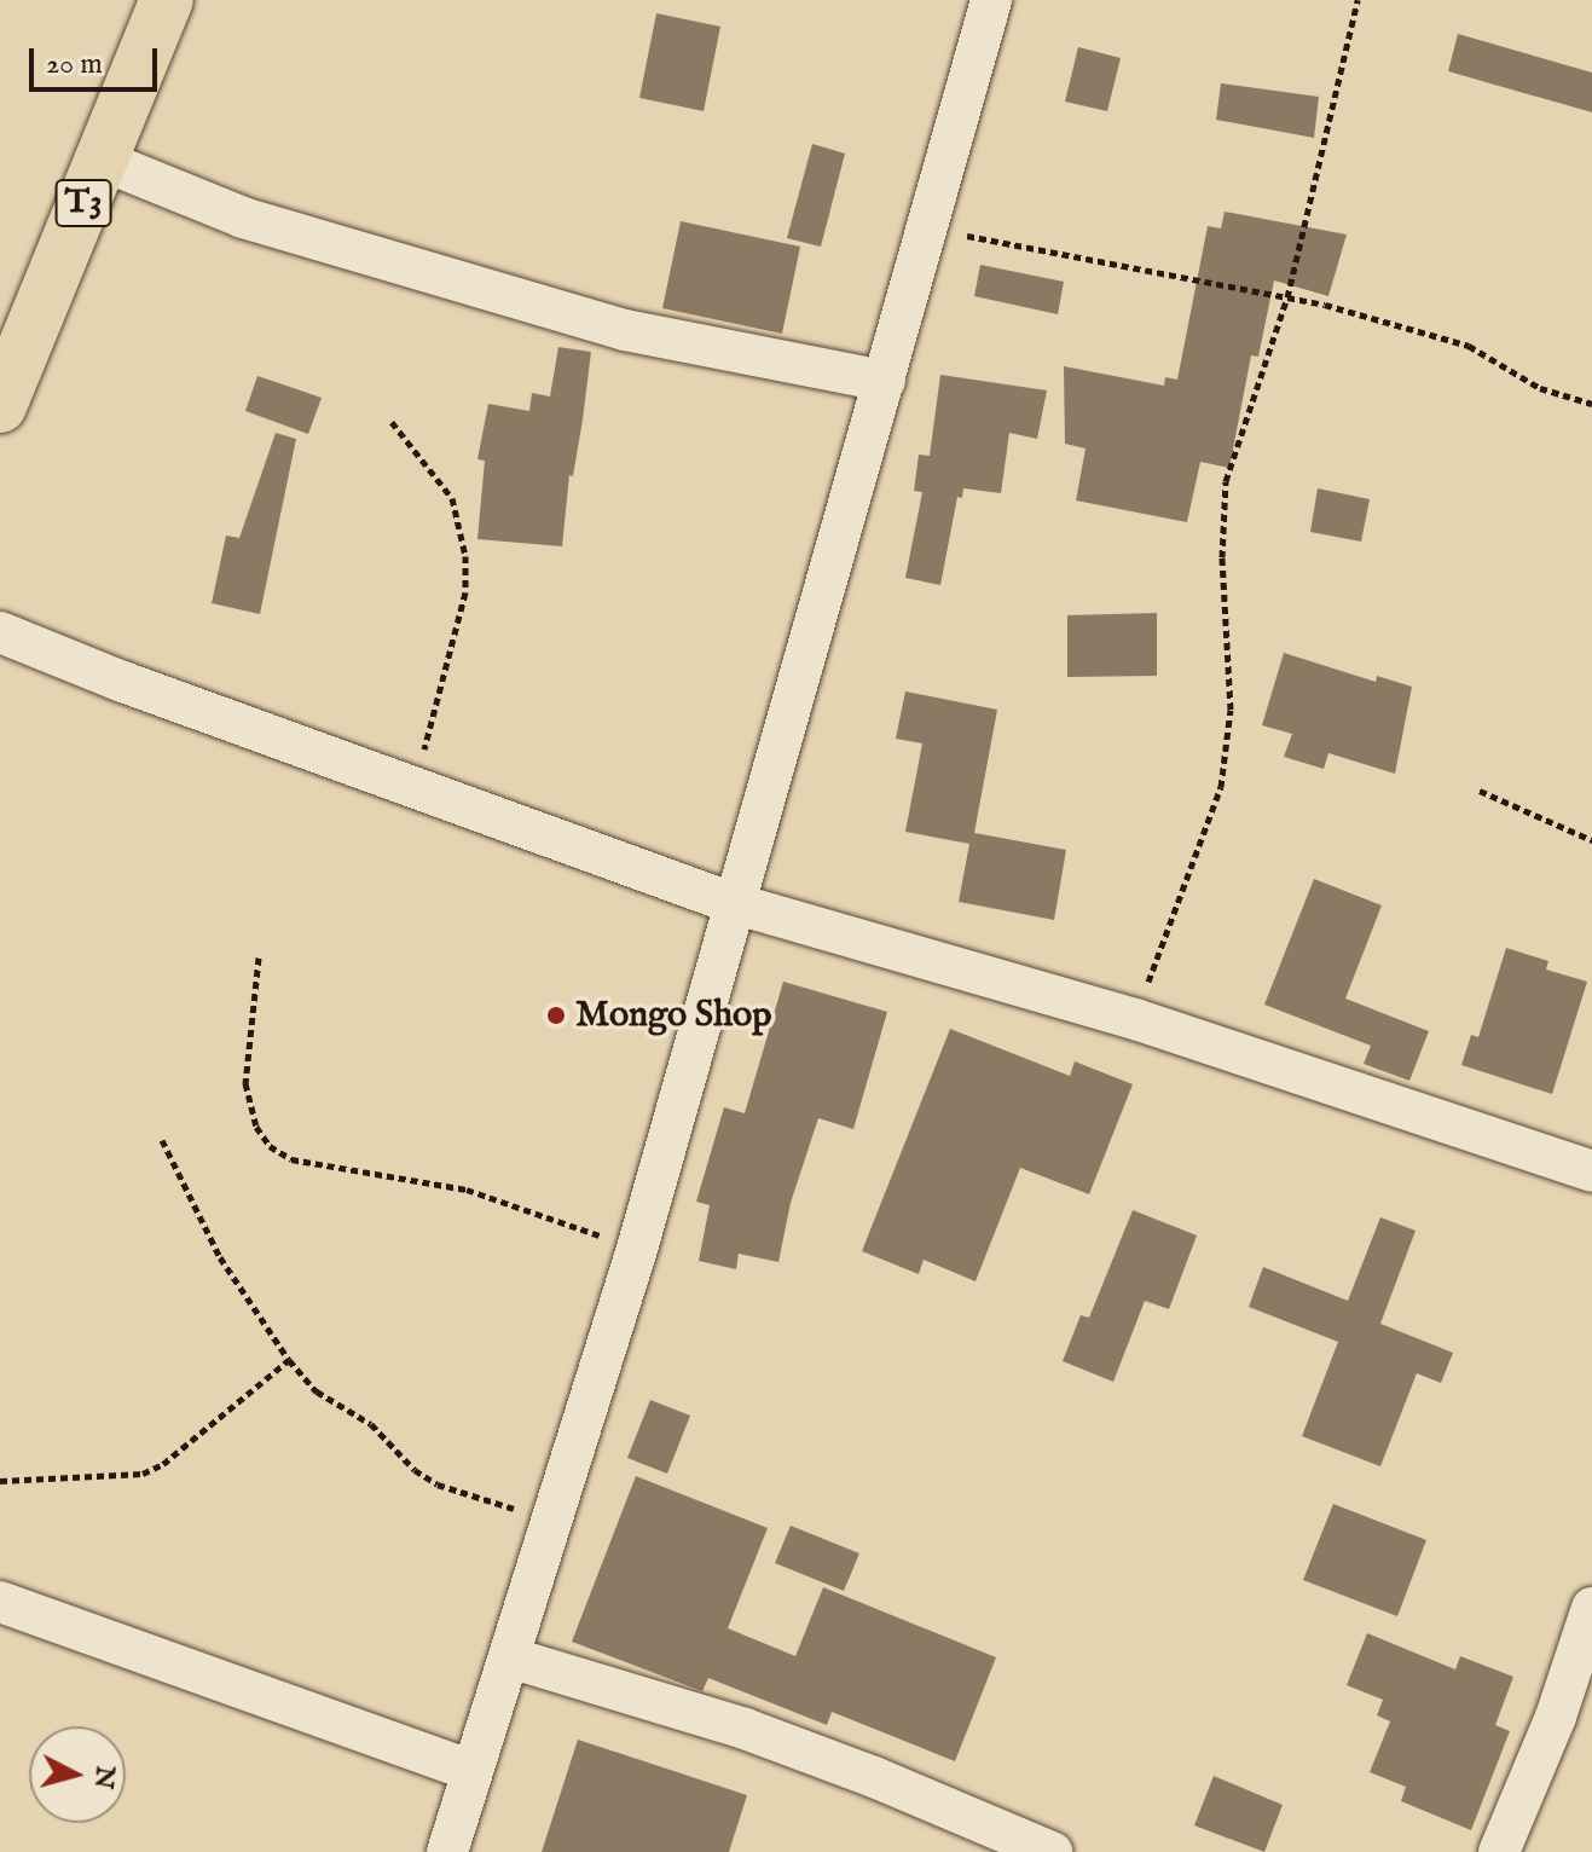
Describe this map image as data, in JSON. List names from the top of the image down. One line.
{"streets":{"highway":["T3"]},"places":["Mongo Shop"],"scale_bar":"20 m","north":"right"}
